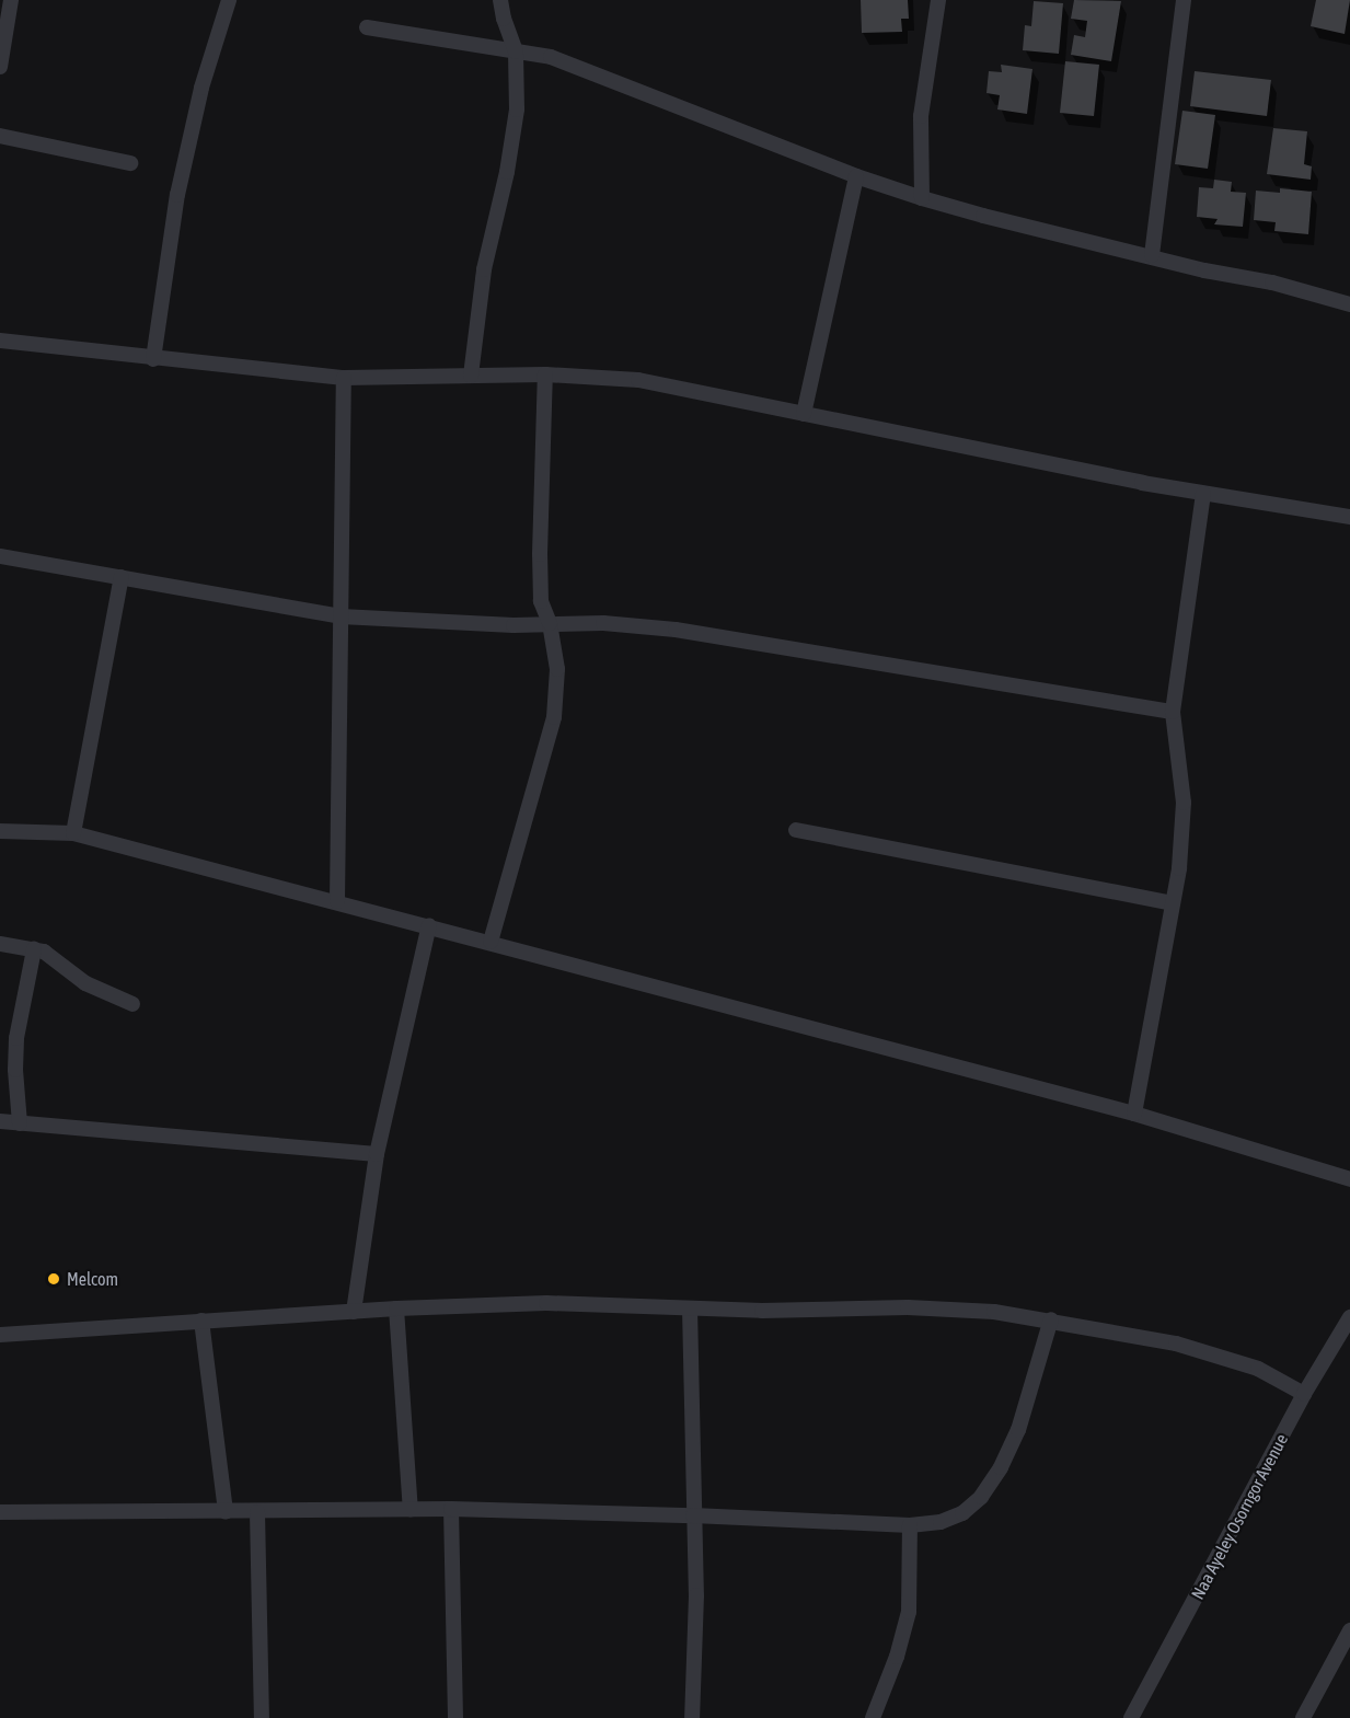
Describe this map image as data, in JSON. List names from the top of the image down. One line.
{"streets":{"street":["Naa Ayeley Osorngor Avenue"]},"places":["Melcom"]}
